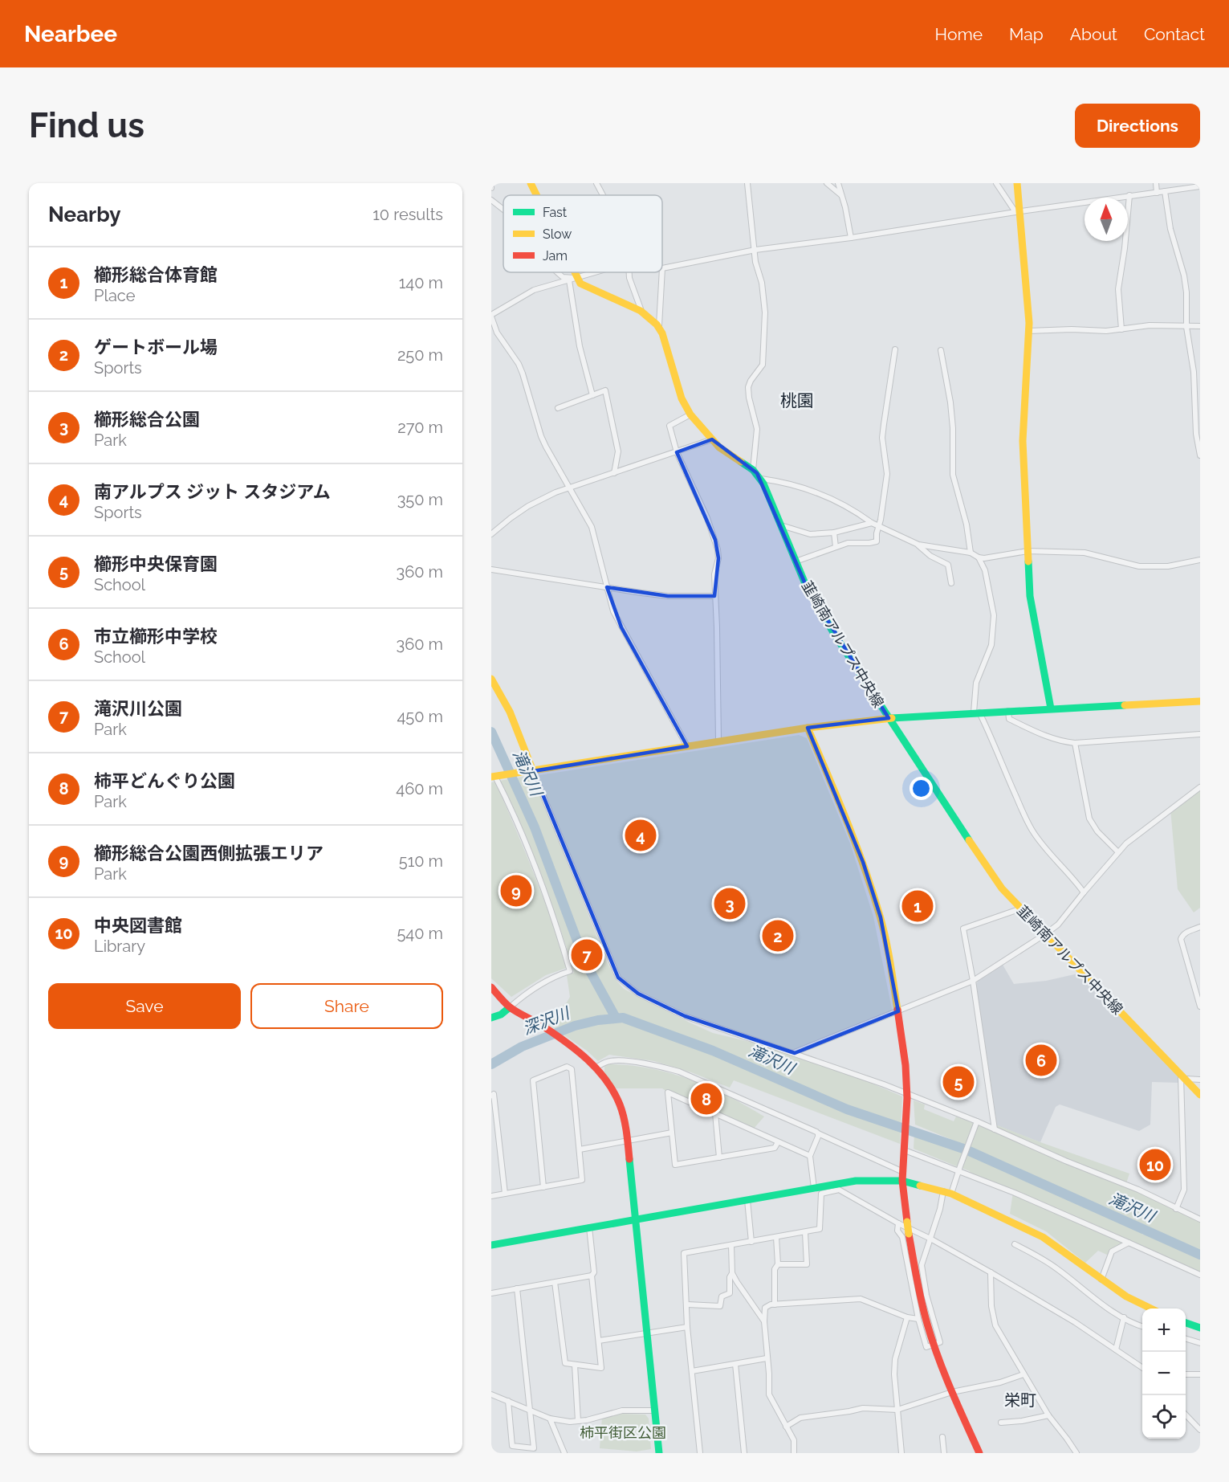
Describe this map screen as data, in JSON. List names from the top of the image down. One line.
{"streets":{"street":["韮崎南アルプス中央線"]},"districts":["桃園","栄町"],"water":["滝沢川","深沢川"],"parks":["柿平街区公園"],"legend":["Fast","Slow","Jam"],"north":"top","page":{"header":"Nearbee","nav":["Home","Map","About","Contact"],"buttons":["Directions",["Save","Share"]],"title":"Find us","heading":["Nearby","10 results"],"list":[{"mark":"1","name":"櫛形総合体育館","note":"Place","value":"140 m"},{"mark":"2","name":"ゲートボール場","note":"Sports","value":"250 m"},{"mark":"3","name":"櫛形総合公園","note":"Park","value":"270 m"},{"mark":"4","name":"南アルプス ジット スタジアム","note":"Sports","value":"350 m"},{"mark":"5","name":"櫛形中央保育園","note":"School","value":"360 m"},{"mark":"6","name":"市立櫛形中学校","note":"School","value":"360 m"},{"mark":"7","name":"滝沢川公園","note":"Park","value":"450 m"},{"mark":"8","name":"柿平どんぐり公園","note":"Park","value":"460 m"},{"mark":"9","name":"櫛形総合公園西側拡張エリア","note":"Park","value":"510 m"},{"mark":"10","name":"中央図書館","note":"Library","value":"540 m"}],"pins":["4","9","3","1","2","7","6","5","8","10"],"map_buttons":["+","−"]}}
